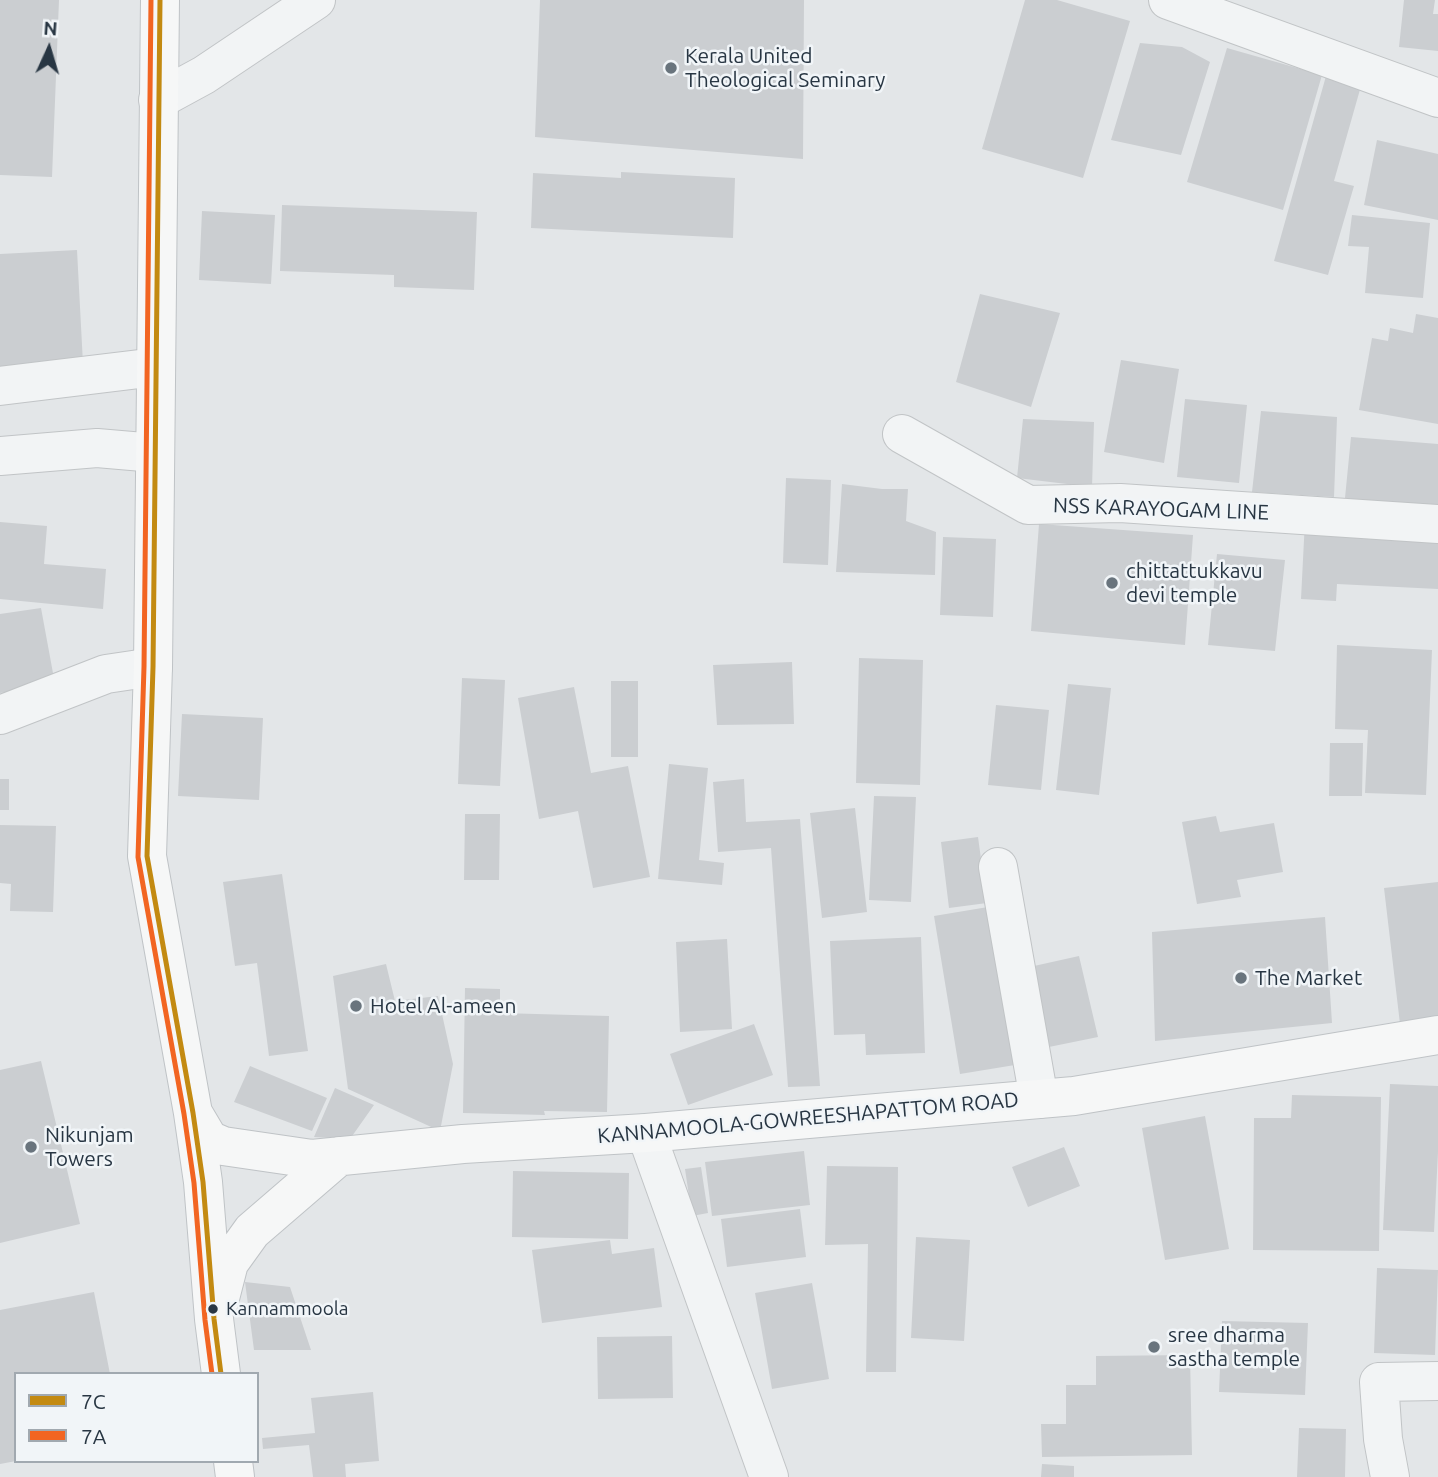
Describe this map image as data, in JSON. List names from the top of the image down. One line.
{"streets":{"main road":["KANNAMOOLA-GOWREESHAPATTOM ROAD"],"street":["NSS KARAYOGAM LINE"]},"places":["Kerala United Theological Seminary","chittattukkavu devi temple","The Market","Hotel Al-ameen","Nikunjam Towers","Kannammoola","sree dharma sastha temple"],"lines":["transit line 7C","transit line 7A"],"legend":["7C","7A"],"north":"top"}
